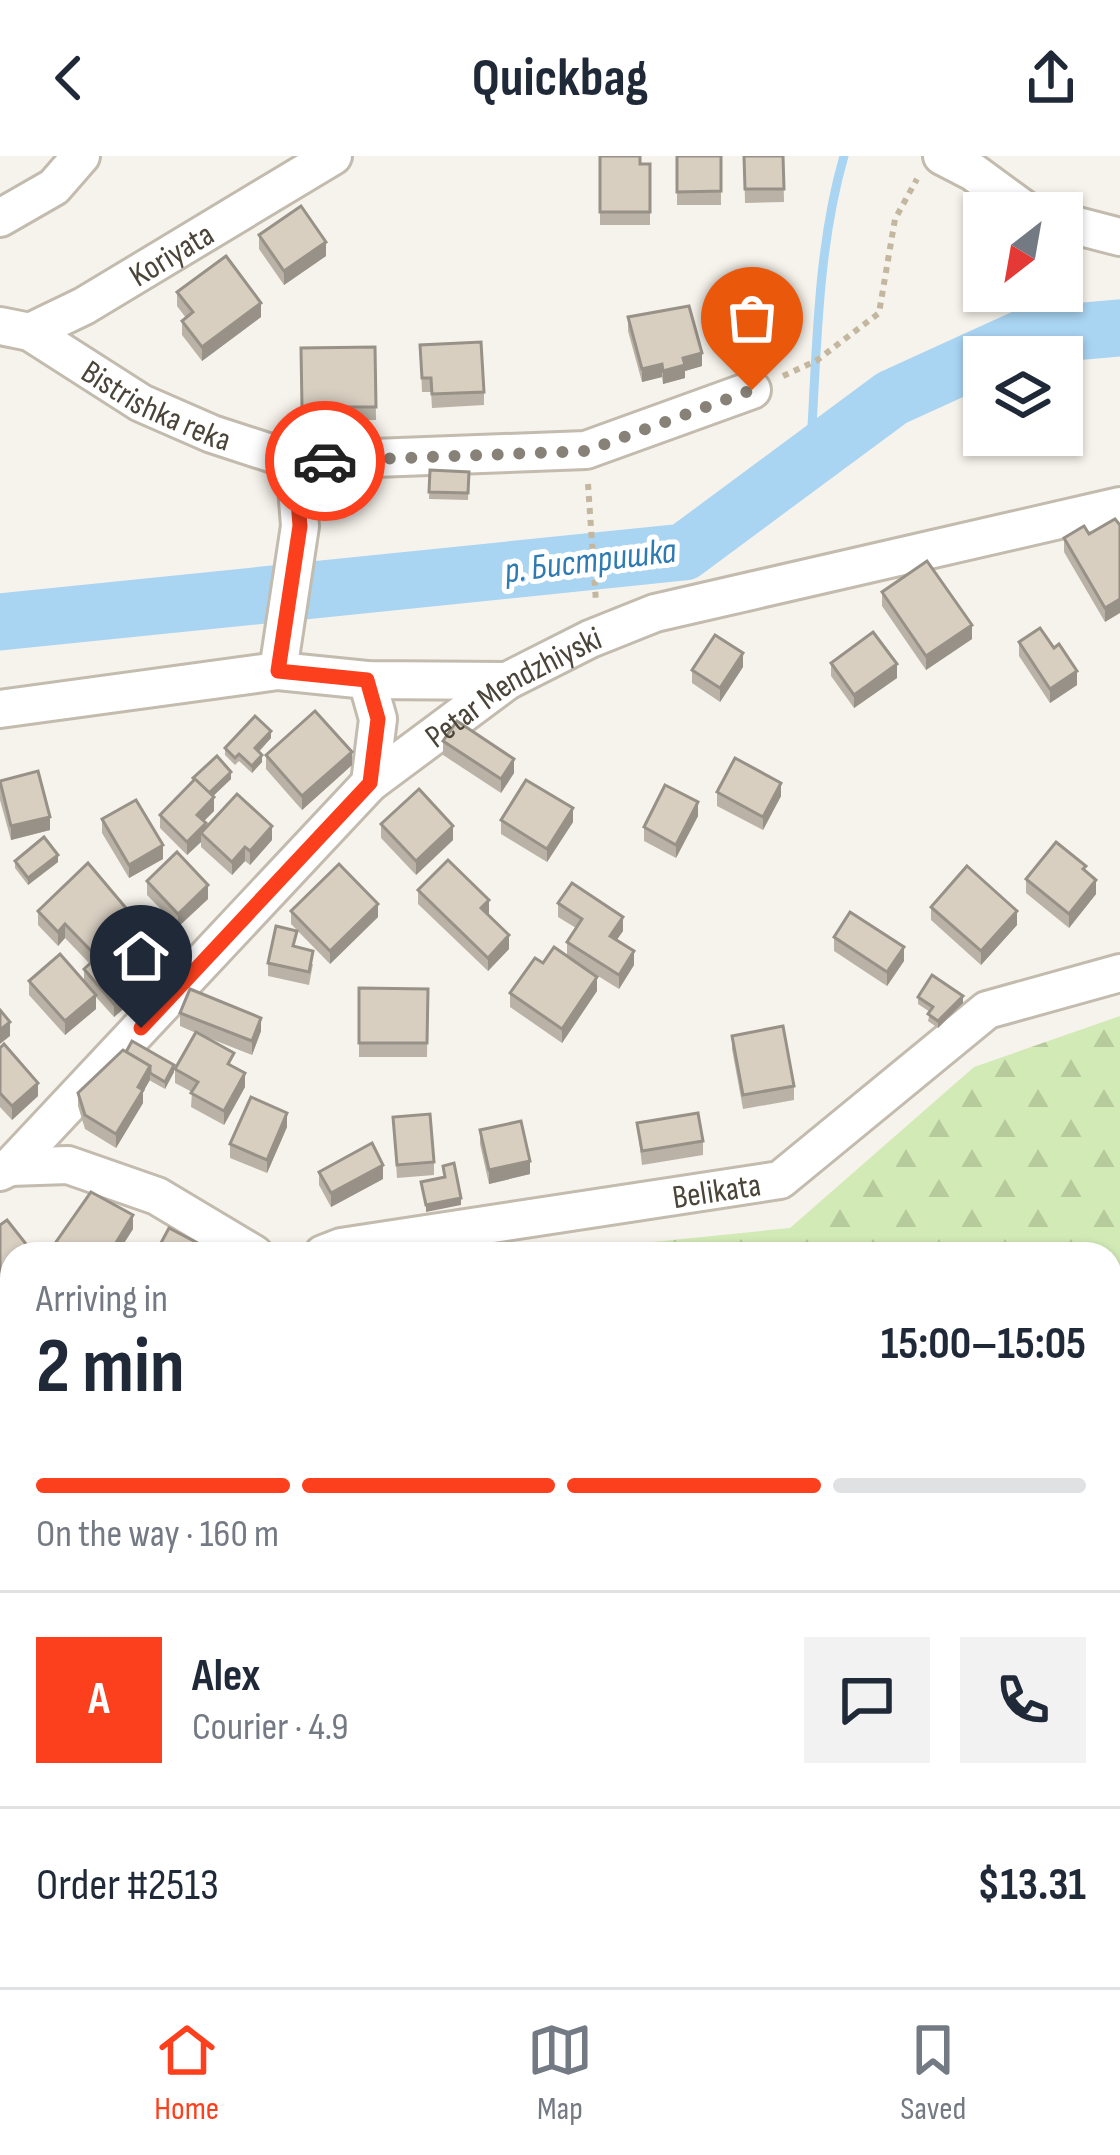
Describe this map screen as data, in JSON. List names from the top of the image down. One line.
{"streets":{"street":["Koriyata","Bistrishka reka","Petar Mendzhiyski","Belikata"]},"crossings":[["Koriyata","Bistrishka reka"]],"water":["р. Бистришка"],"north":"bottom left","page":{"header":"Quickbag","heading":["2 min","Arriving in","15:00–15:05"],"panel":["Alex","Courier · 4.9","Order #2513","$13.31"],"bar":"On the way · 160 m","round":"A","tabs":["Home","Map","Saved"]}}
